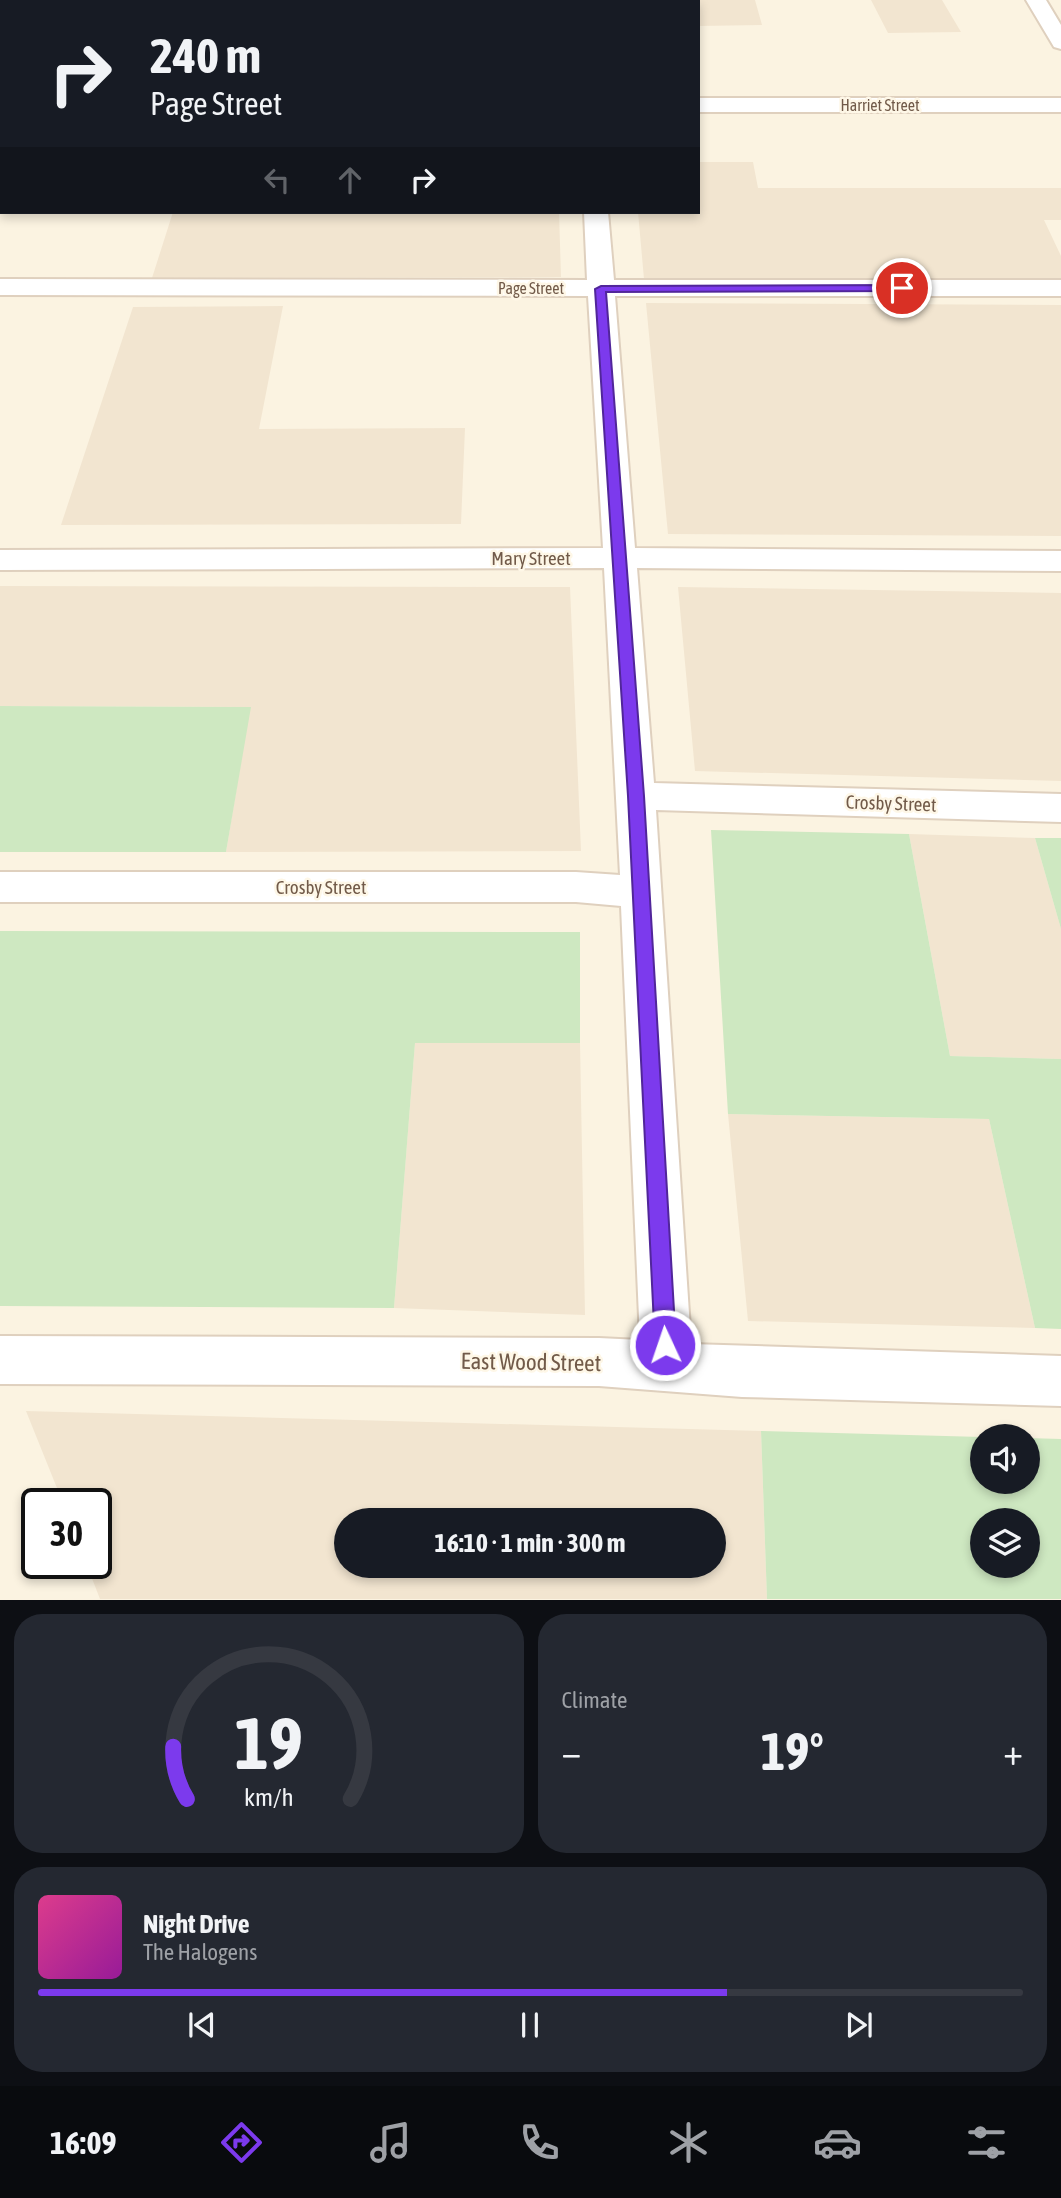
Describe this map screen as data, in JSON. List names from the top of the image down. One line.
{"streets":{"street":["Harriet Street","Page Street","Mary Street","Crosby Street","East Wood Street"]},"page":{"turn":["240 m","Page Street"],"limit":"30","trip":"16:10 · 1 min · 300 m","tile":"Climate","heat":["−","19°","+"],"song":["Night Drive","The Halogens"],"tabs":"16:09","gauge":["19","km/h"]}}
